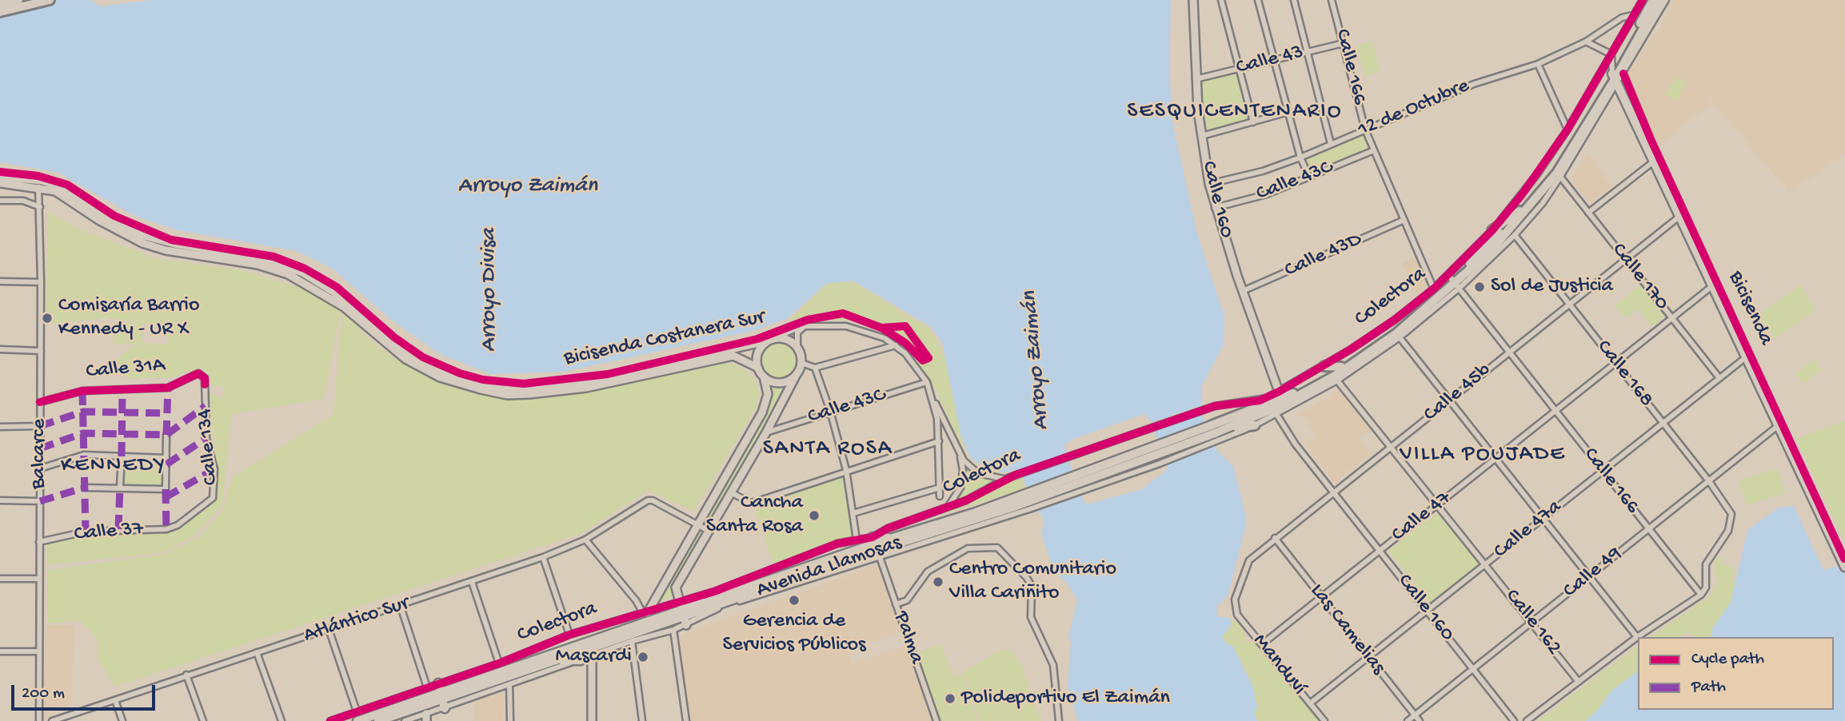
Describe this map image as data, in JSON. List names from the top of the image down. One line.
{"streets":{"main road":["Calle 160","Avenida Llamosas"],"street":["Calle 43","Calle 166","12 de Octubre","Calle 43C","Calle 43D","Calle 170","Colectora","Calle 31A","Calle 168","Calle 45b","Calle 134","Balcarce","Calle 47","Calle 47a","Calle 37","Calle 49","Atlántico Sur","Calle 162","Las Camelias","Palma","Manduví"],"cycle path":["Bicisenda","Bicisenda Costanera Sur"]},"crossings":[["Calle 43","Calle 166"],["Calle 43","Calle 160"],["Calle 166","12 de Octubre"],["Calle 166","Calle 43C"],["Calle 166","Calle 43D"],["Calle 166","Colectora"],["Calle 166","Calle 168"],["Calle 166","Calle 45b"],["Calle 166","Calle 47"],["Calle 166","Calle 47a"],["Calle 166","Calle 49"],["12 de Octubre","Calle 160"],["Calle 43C","Calle 160"],["Calle 160","Calle 43D"],["Calle 160","Colectora"],["Calle 160","Calle 45b"],["Calle 160","Calle 47"],["Calle 160","Calle 47a"],["Calle 160","Calle 49"],["Calle 170","Colectora"],["Calle 170","Calle 45b"],["Calle 170","Calle 47"],["Calle 170","Calle 47a"],["Colectora","Calle 168"],["Colectora","Avenida Llamosas"],["Colectora","Calle 162"],["Colectora","Palma"],["Calle 31A","Calle 134"],["Calle 31A","Balcarce"],["Calle 168","Calle 45b"],["Calle 168","Calle 47"],["Calle 168","Calle 47a"],["Calle 168","Calle 49"],["Calle 45b","Calle 162"],["Calle 45b","Las Camelias"],["Calle 45b","Manduví"],["Calle 134","Calle 37"],["Balcarce","Calle 37"],["Calle 47","Calle 162"],["Calle 47","Las Camelias"],["Calle 47","Manduví"],["Calle 47a","Calle 162"],["Calle 47a","Las Camelias"],["Calle 47a","Manduví"],["Avenida Llamosas","Palma"],["Calle 49","Calle 162"],["Calle 49","Las Camelias"]],"districts":["SESQUICENTENARIO","SANTA ROSA","VILLA POUJADE","KENNEDY"],"water":["Arroyo Zaimán","Arroyo Divisa"],"places":["Sol de Justicia","Comisaría Barrio Kennedy - UR X","Cancha Santa Rosa","Centro Comunitario Villa Cariñito","Gerencia de Servicios Públicos","Mascardi","Polideportivo El Zaimán"],"legend":["Cycle path","Path"],"scale_bar":"200 m"}
